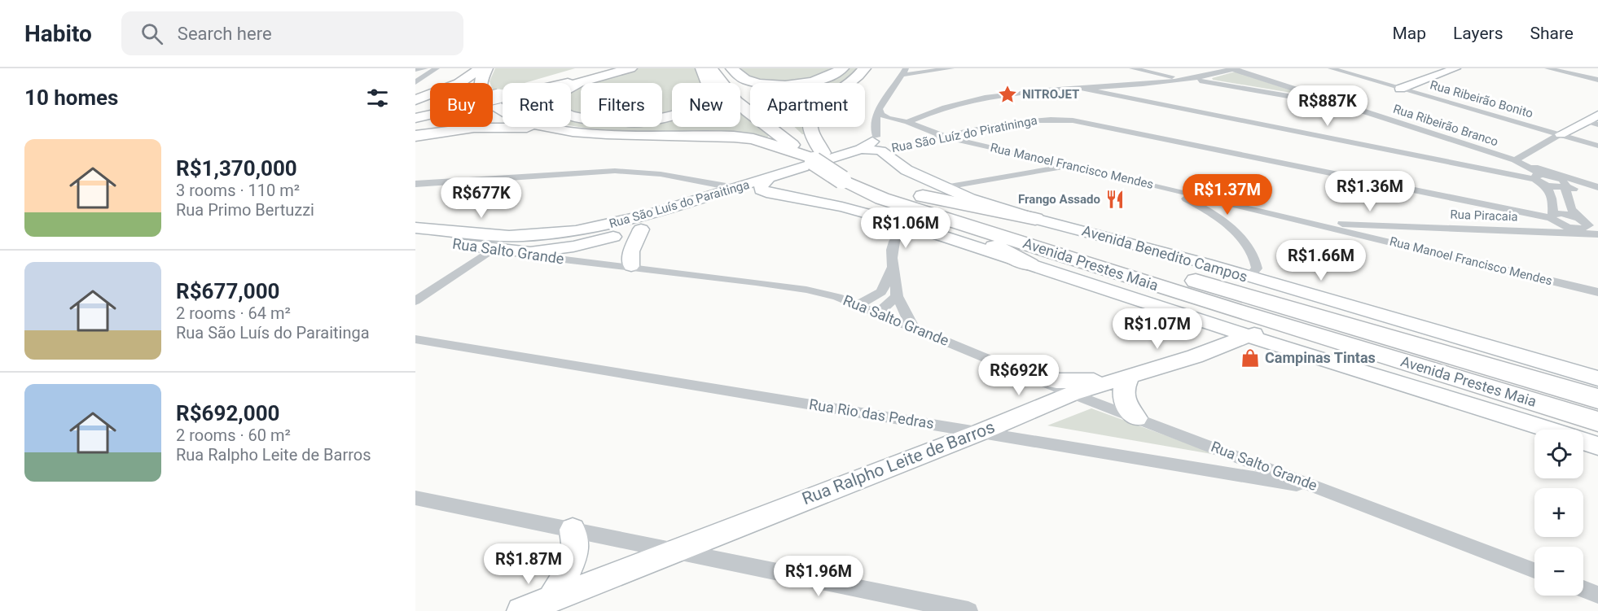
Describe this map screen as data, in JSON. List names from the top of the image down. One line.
{"streets":{"highway":["Avenida Prestes Maia"],"street":["Rua Ribeirão Bonito","Rua Ribeirão Branco","Rua São Luíz do Piratininga","Rua Manoel Francisco Mendes","Rua São Luís do Paraitinga","Rua Piracaia","Rua Salto Grande","Avenida Benedito Campos","Rua Rio das Pedras","Rua Ralpho Leite de Barros"]},"crossings":[["Rua São Luíz do Piratininga","Rua Manoel Francisco Mendes"],["Rua São Luíz do Piratininga","Rua São Luís do Paraitinga"],["Rua São Luíz do Piratininga","Rua Salto Grande"],["Rua São Luíz do Piratininga","Avenida Benedito Campos"],["Rua Manoel Francisco Mendes","Rua Piracaia"],["Rua São Luís do Paraitinga","Avenida Benedito Campos"],["Rua Salto Grande","Rua Rio das Pedras"],["Rua Salto Grande","Rua Ralpho Leite de Barros"],["Avenida Prestes Maia","Rua Ralpho Leite de Barros"],["Rua Rio das Pedras","Rua Ralpho Leite de Barros"]],"places":{"place":["NITROJET"],"restaurant":["Frango Assado"],"shop":["Campinas Tintas"]},"page":{"header":"Habito","search":"Search here","nav":["Map","Layers","Share"],"heading":"10 homes","chip":["Buy","Rent","Filters","New","Apartment"],"price":["R$887K","R$1.36M","R$1.37M","R$677K","R$1.06M","R$1.66M","R$1.07M","R$692K","R$1.87M","R$1.96M"],"list":[{"name":"R$1,370,000","note":"3 rooms · 110 m² · Rua Primo Bertuzzi"},{"name":"R$677,000","note":"2 rooms · 64 m² · Rua São Luís do Paraitinga"},{"name":"R$692,000","note":"2 rooms · 60 m² · Rua Ralpho Leite de Barros"}],"map_buttons":["+","−"]}}
